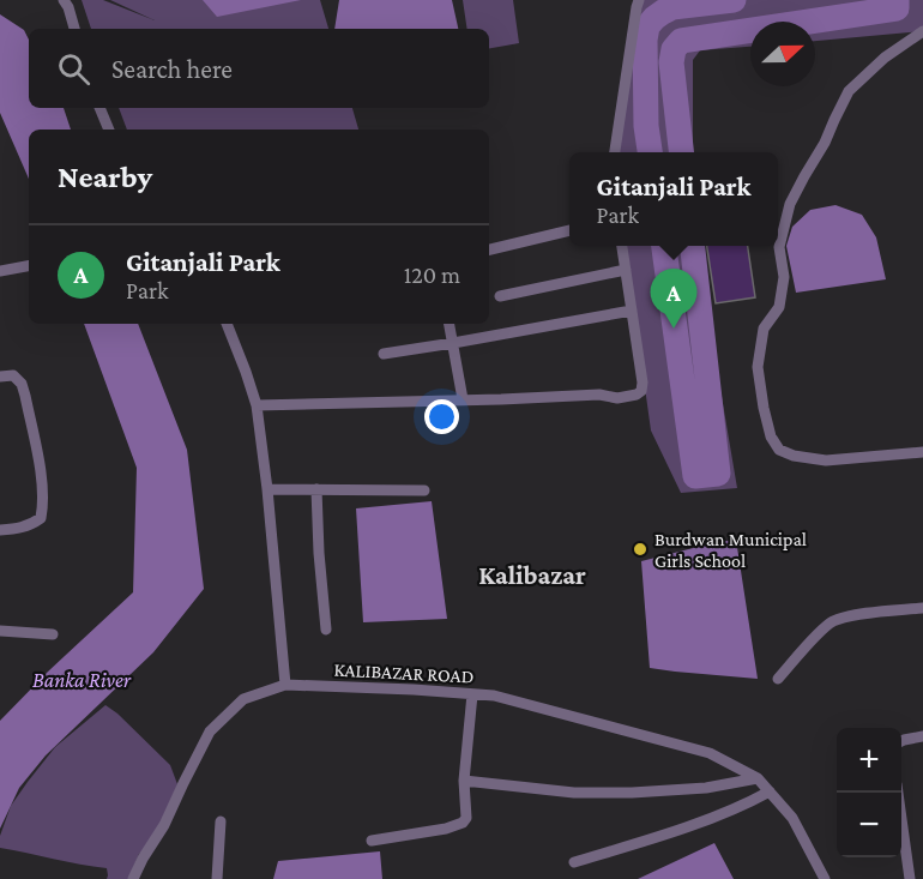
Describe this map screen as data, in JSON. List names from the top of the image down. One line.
{"streets":{"street":["KALIBAZAR ROAD"]},"districts":["Kalibazar"],"water":["Banka River"],"places":["Burdwan Municipal Girls School"],"north":"right","page":{"search":"Search here","heading":"Nearby","popup":["Gitanjali Park","Park"],"list":[{"mark":"A","name":"Gitanjali Park","note":"Park","value":"120 m"}],"pins":"A","map_buttons":["+","−"]}}
